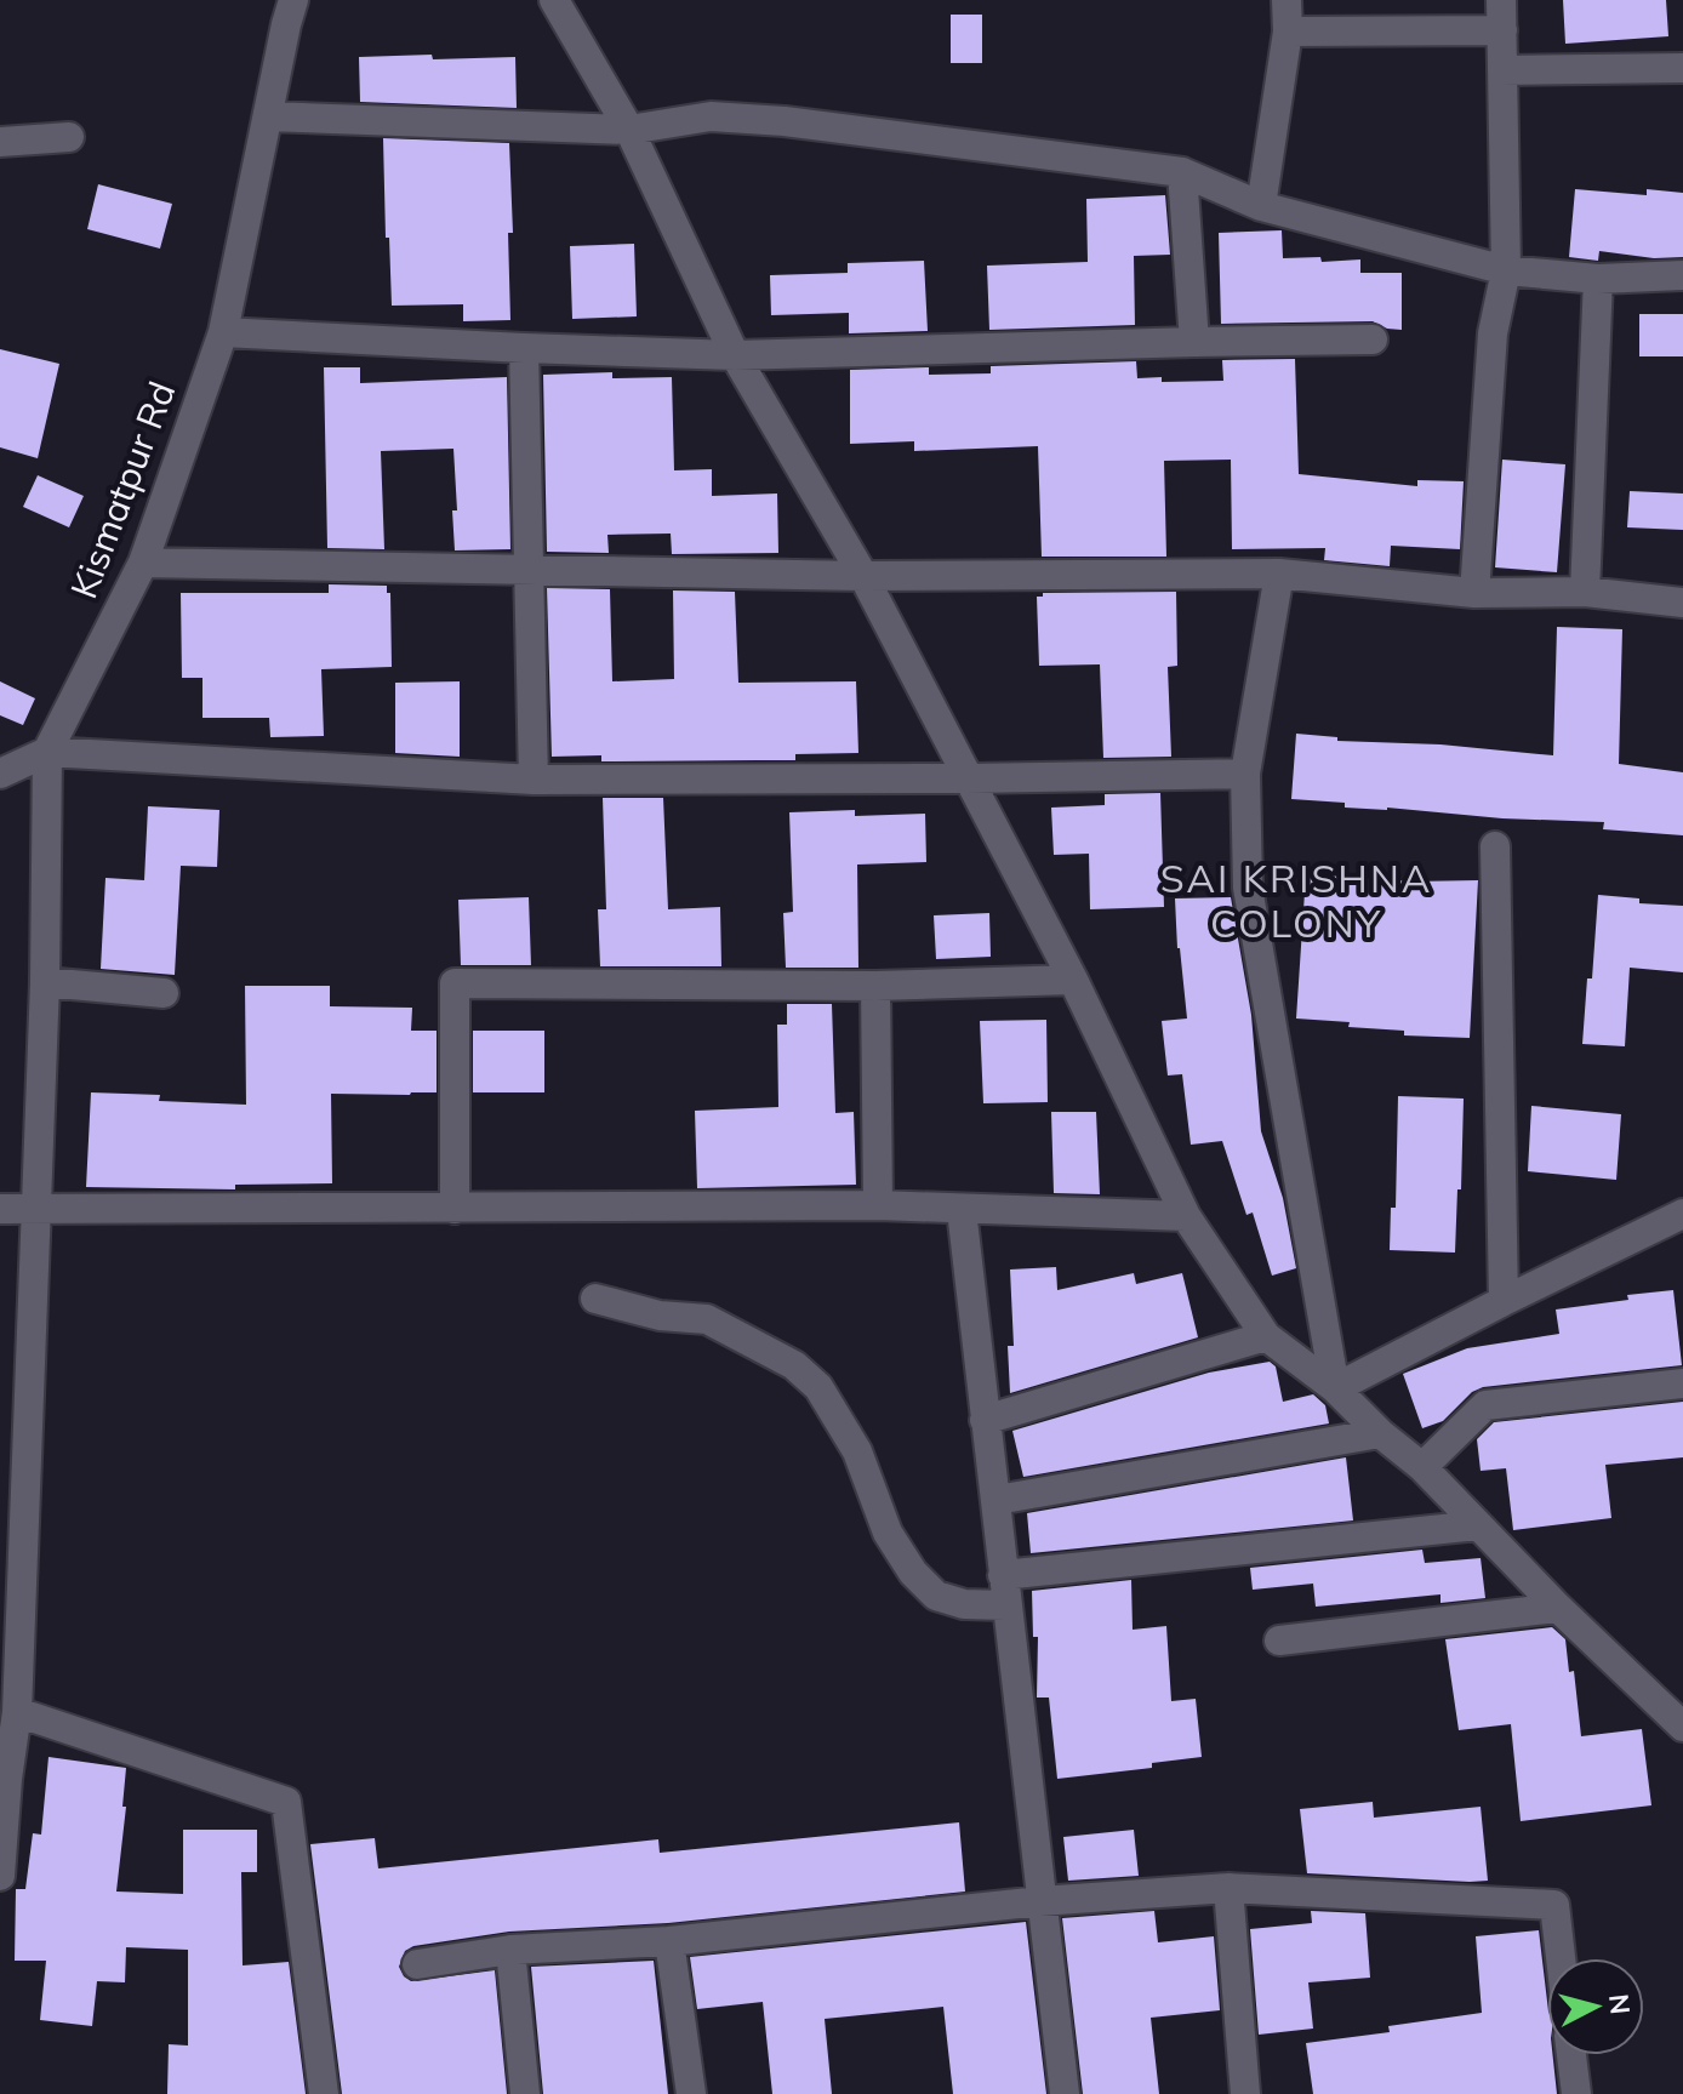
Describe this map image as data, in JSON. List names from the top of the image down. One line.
{"streets":{"street":["Kismatpur Rd"]},"districts":["SAI KRISHNA COLONY"],"north":"right"}
